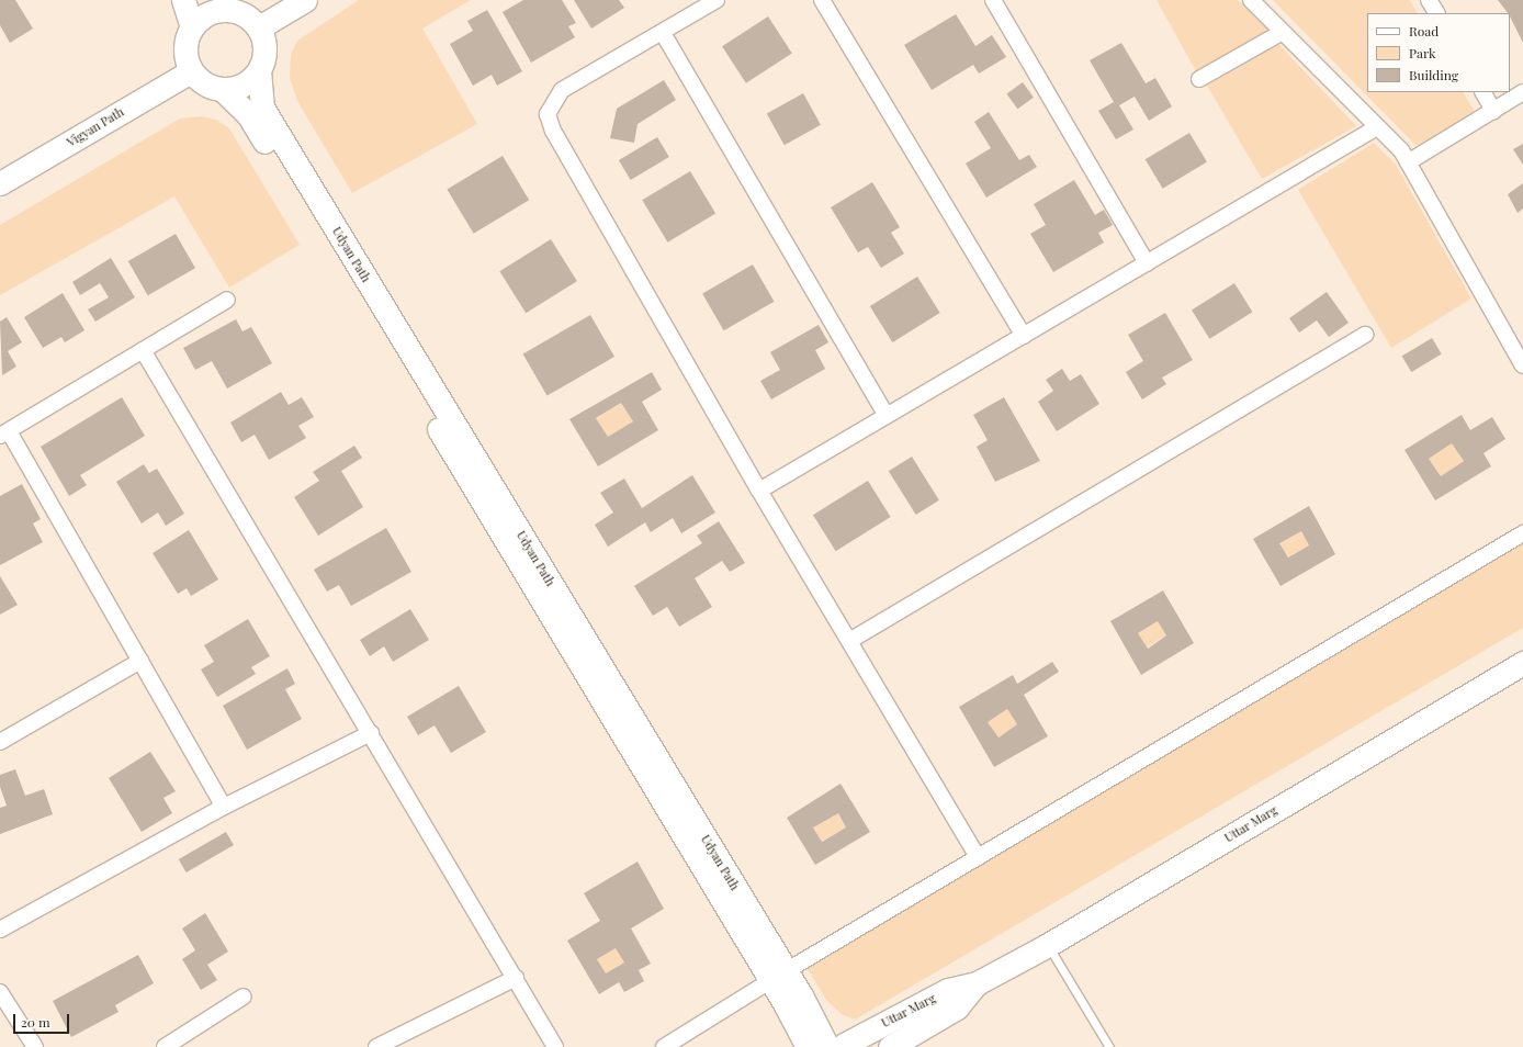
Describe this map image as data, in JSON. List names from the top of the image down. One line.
{"streets":{"main road":["Vigyan Path","Udyan Path","Uttar Marg"]},"crossings":[["Vigyan Path","Udyan Path"],["Udyan Path","Uttar Marg"]],"legend":["Road","Park","Building"],"scale_bar":"20 m"}
